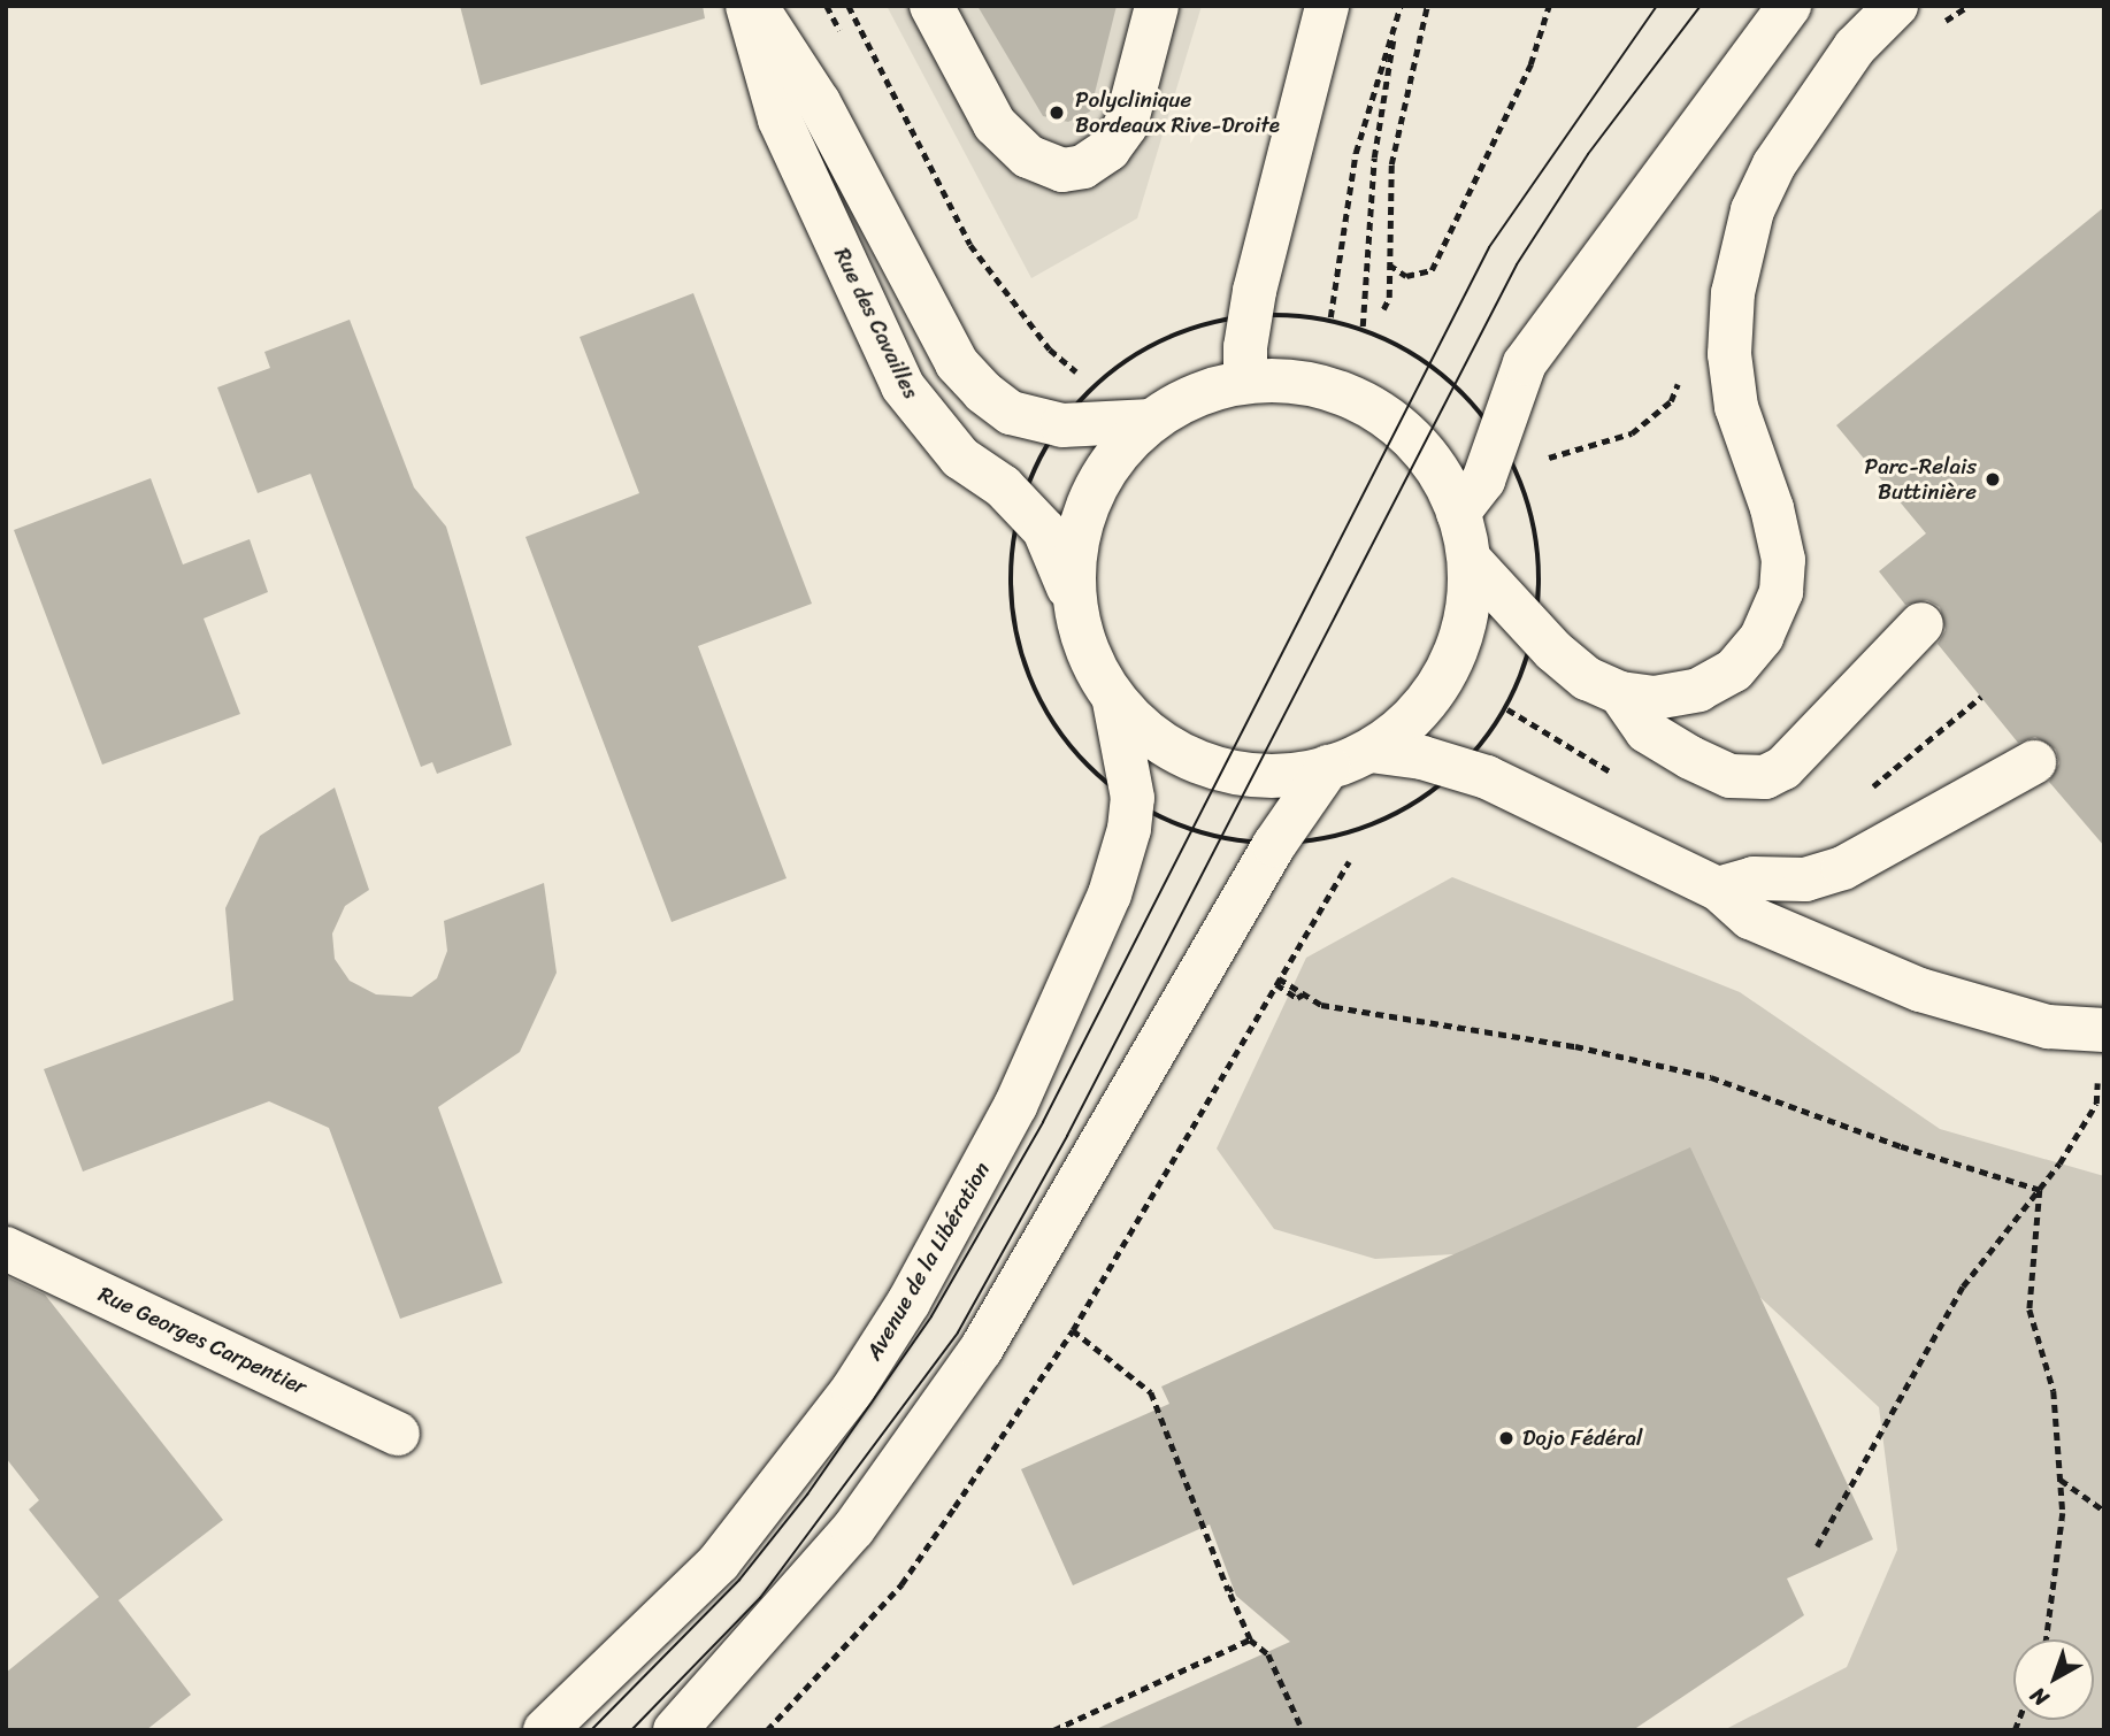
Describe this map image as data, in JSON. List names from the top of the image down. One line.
{"streets":{"street":["Rue des Cavailles","Avenue de la Libération","Rue Georges Carpentier"]},"places":["Polyclinique Bordeaux Rive-Droite","Parc-Relais Buttinière","Dojo Fédéral"],"north":"bottom left"}
